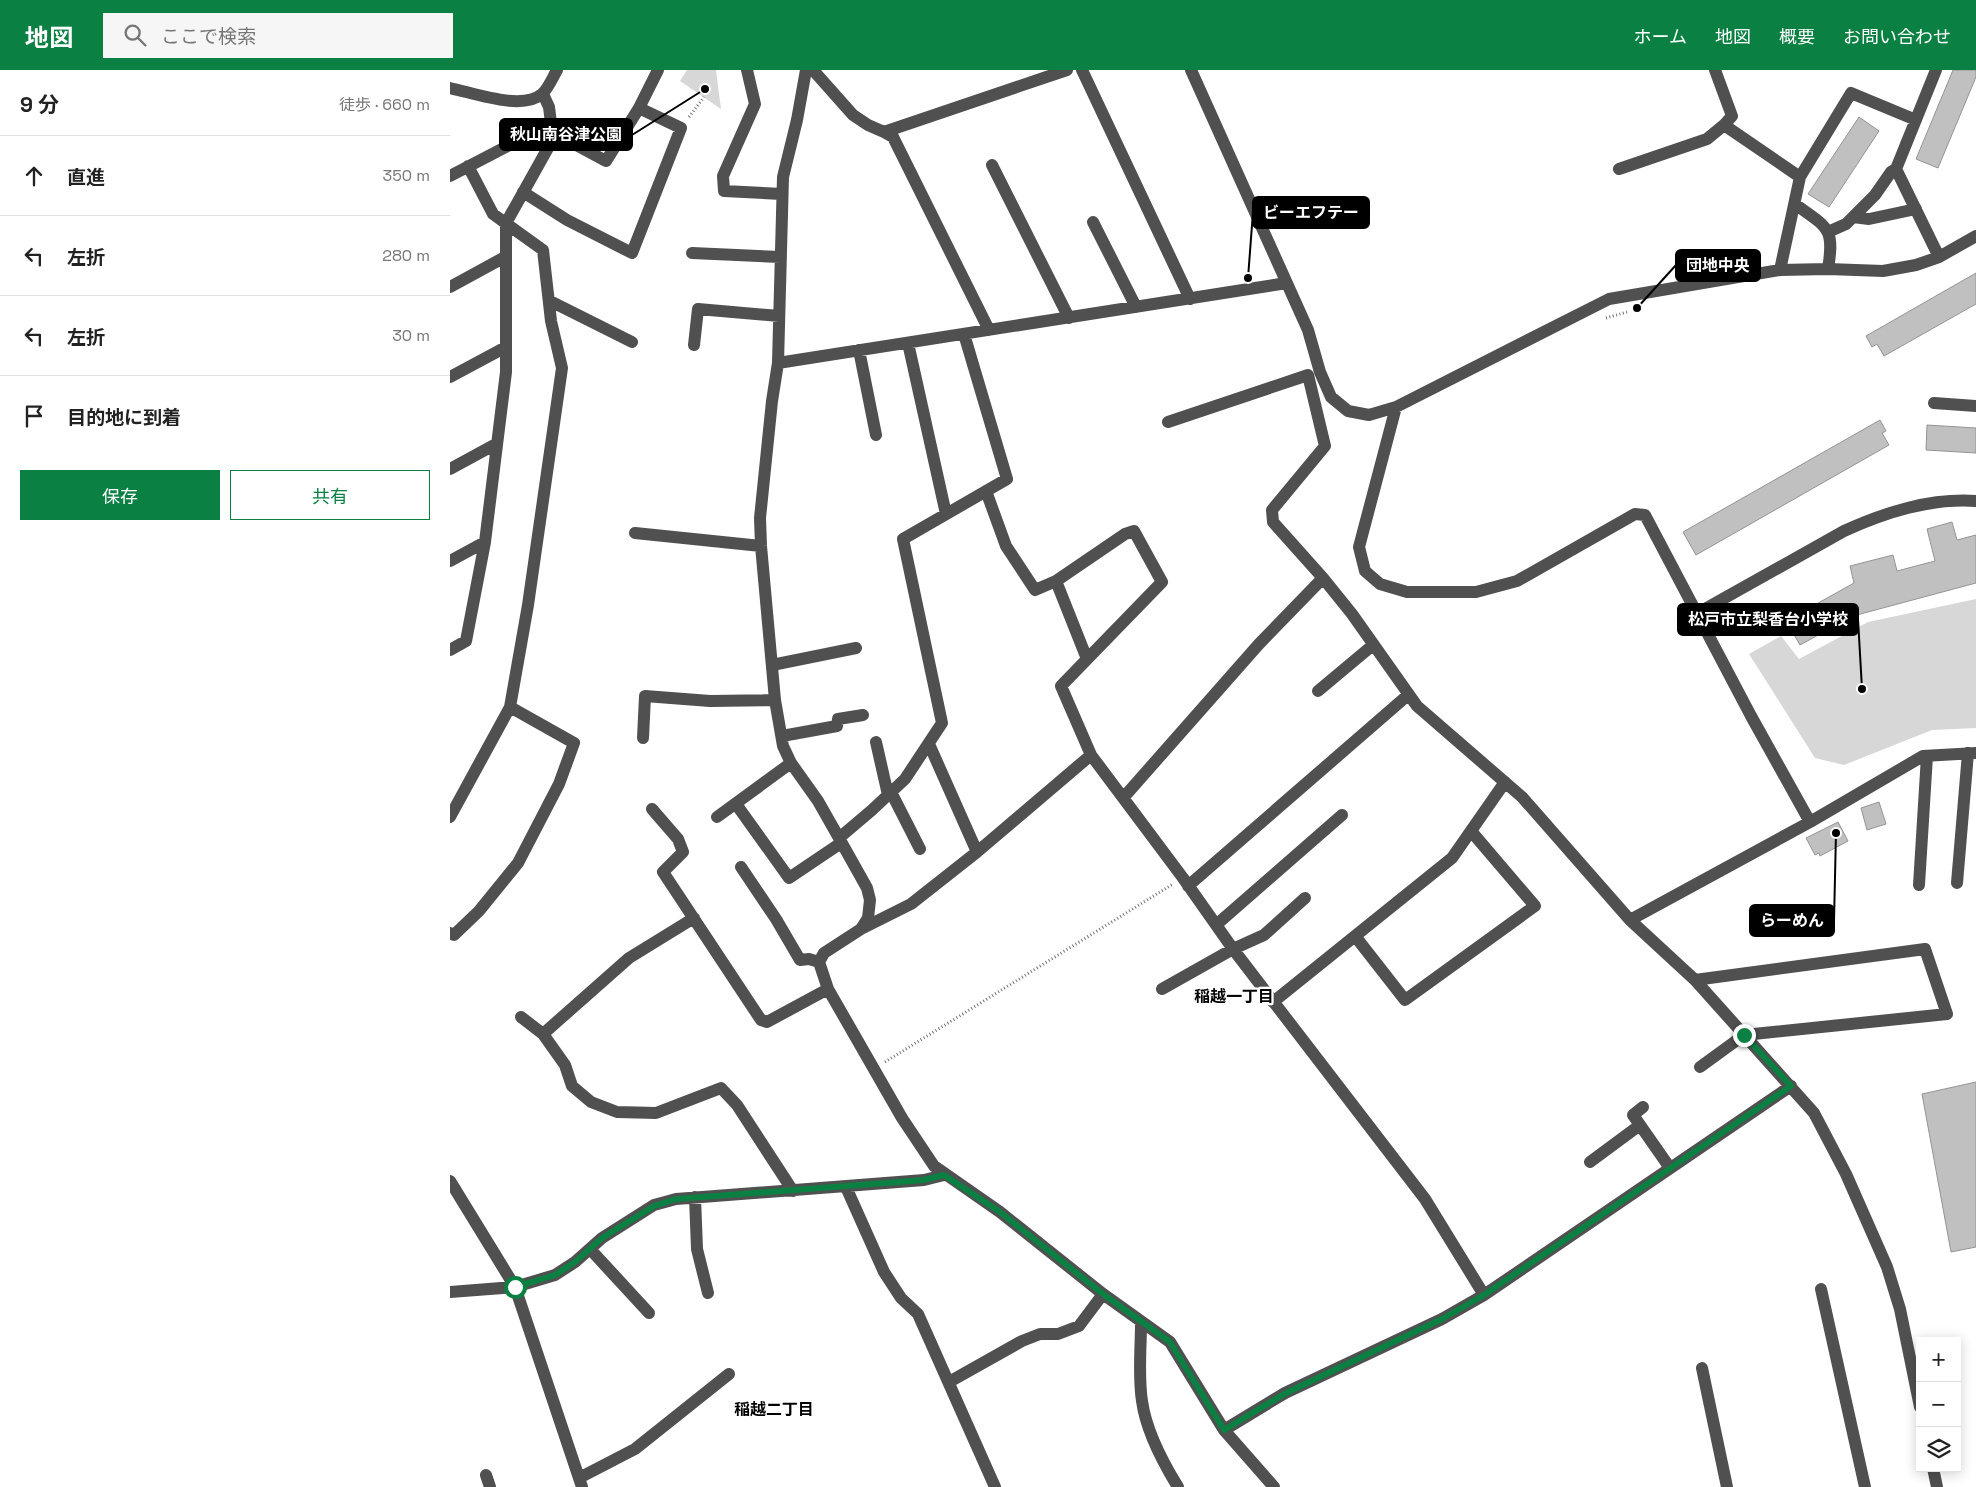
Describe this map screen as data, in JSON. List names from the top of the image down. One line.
{"districts":["稲越一丁目","稲越二丁目"],"places":["秋山南谷津公園","ビーエフテー","団地中央","松戸市立梨香台小学校","らーめん"],"page":{"header":"地図","search":"ここで検索","nav":["ホーム","地図","概要","お問い合わせ"],"heading":["9 分","徒歩 · 660 m"],"list":[["直進","350 m"],["左折","280 m"],["左折","30 m"],"目的地に到着"],"buttons":["保存","共有"],"map_buttons":["+","−"]}}
